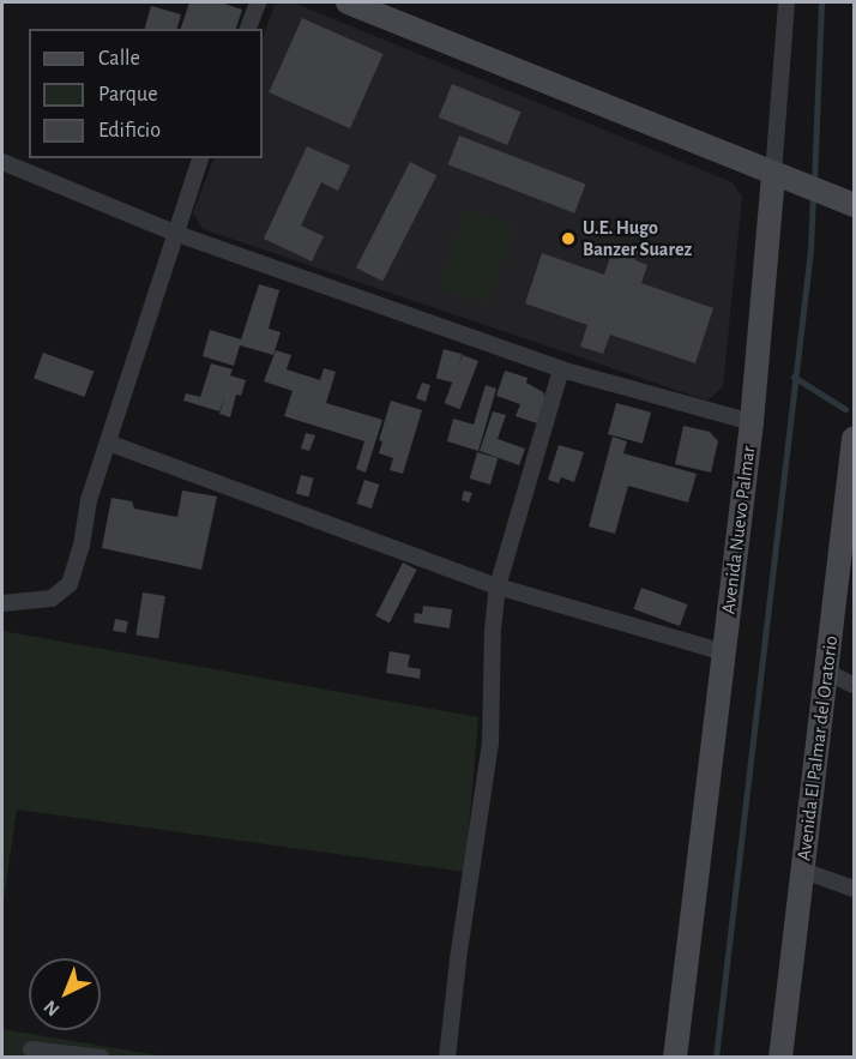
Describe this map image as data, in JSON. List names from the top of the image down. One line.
{"streets":{"main road":["Avenida Nuevo Palmar","Avenida El Palmar del Oratorio"]},"places":["U.E. Hugo Banzer Suarez"],"legend":["Calle","Parque","Edificio"],"north":"bottom left"}
